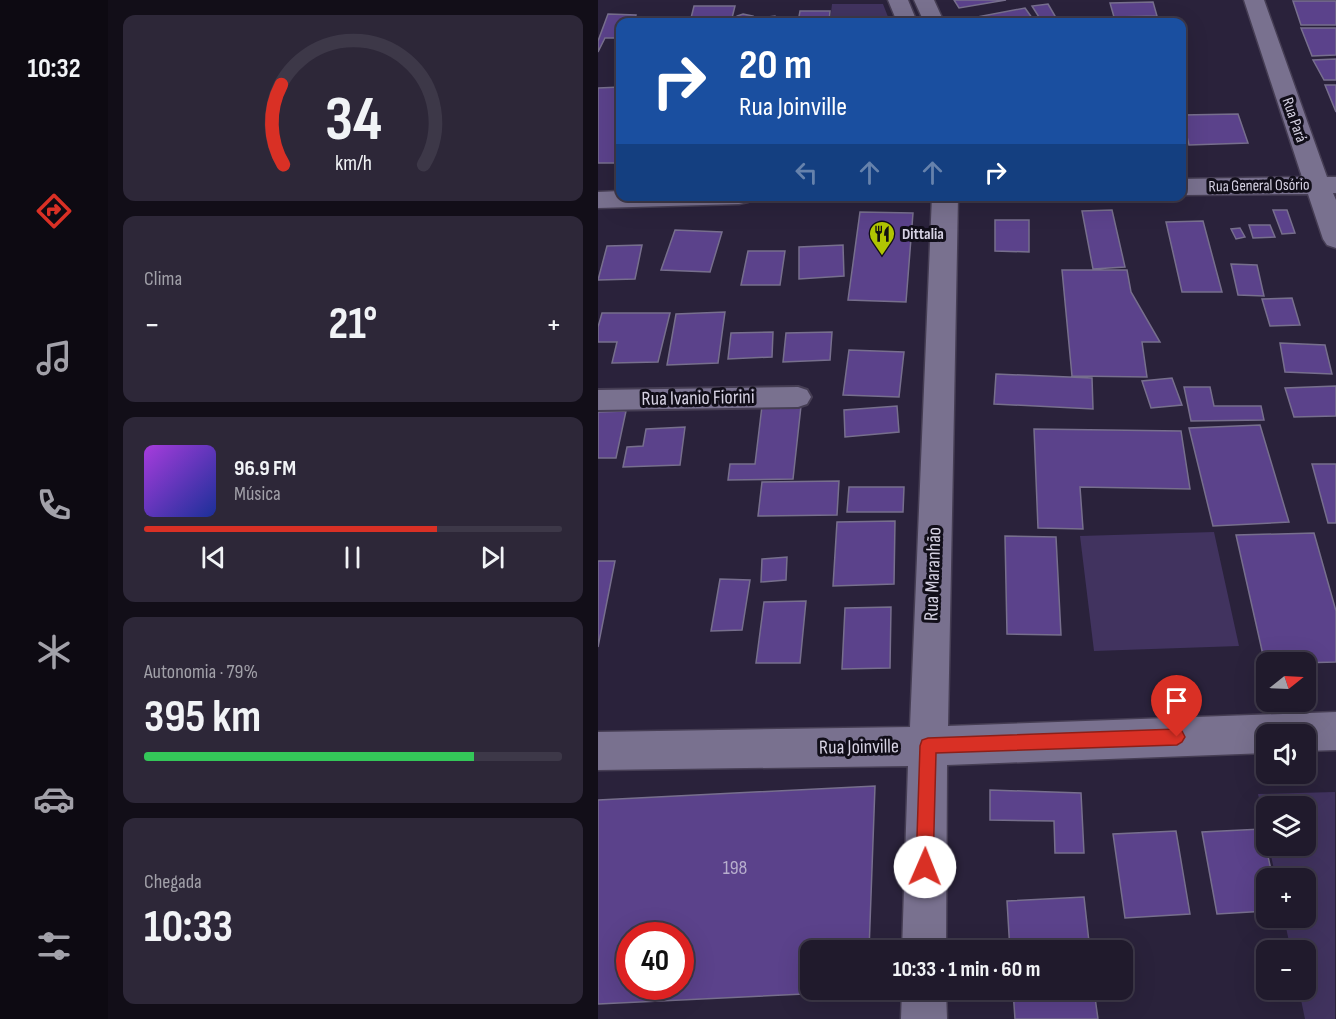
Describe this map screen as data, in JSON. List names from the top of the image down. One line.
{"streets":{"street":["Rua Pará","Rua General Osório","Rua Ivanio Fiorini","Rua Maranhão","Rua Joinville"]},"crossings":[["Rua Pará","Rua General Osório"],["Rua Maranhão","Rua Joinville"]],"places":{"restaurant":["Dittalia"]},"house_numbers":["198"],"north":"right","page":{"tabs":"10:32","turn":["20 m","Rua Joinville"],"tile":["Clima",["Autonomia · 79%","395 km"],["Chegada","10:33"]],"heat":["−","21°","+"],"song":["96.9 FM","Música"],"map_buttons":["+","−"],"limit":"40","trip":"10:33 · 1 min · 60 m","gauge":["34","km/h"]}}
